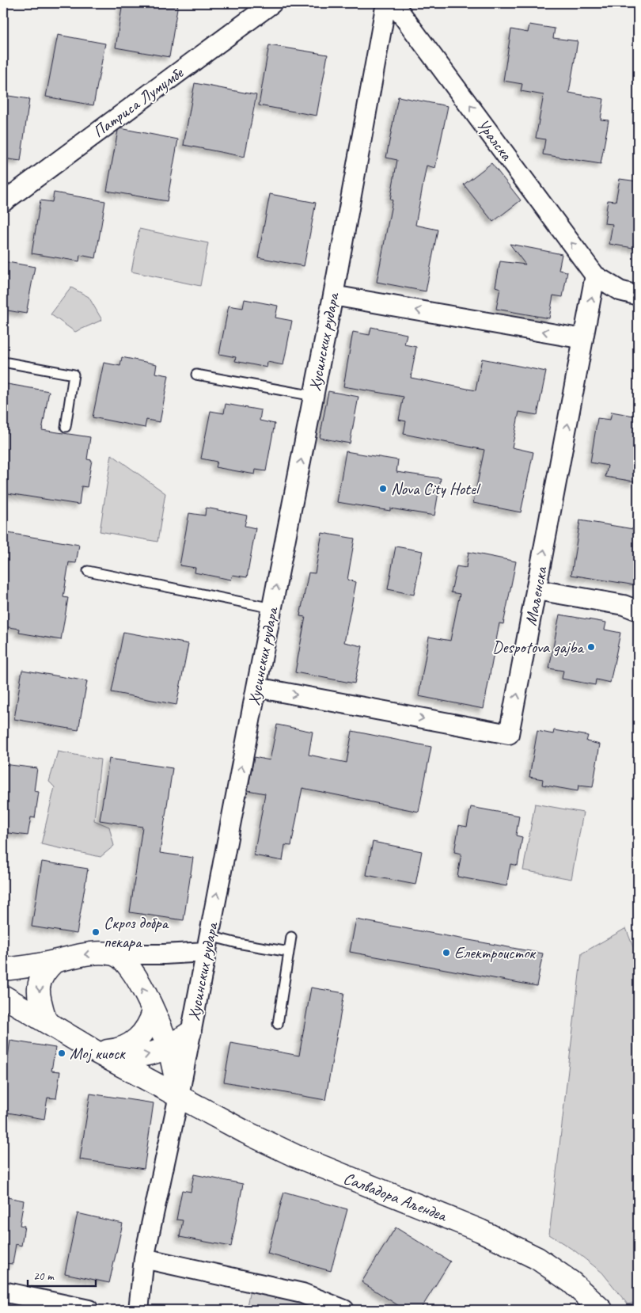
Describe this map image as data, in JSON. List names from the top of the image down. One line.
{"streets":{"street":["Патриса Лумумбе","Уралска","Хусинских рудара","Маљенска","Салвадора Аљендеа"]},"crossings":[["Уралска","Маљенска"],["Хусинских рудара","Маљенска"],["Хусинских рудара","Салвадора Аљендеа"]],"one_way":["Уралска","Хусинских рудара"],"places":["Nova City Hotel","Despotova gajba","Скроз добра пекара","Електроисток","Мој киоск"],"scale_bar":"20 m"}
